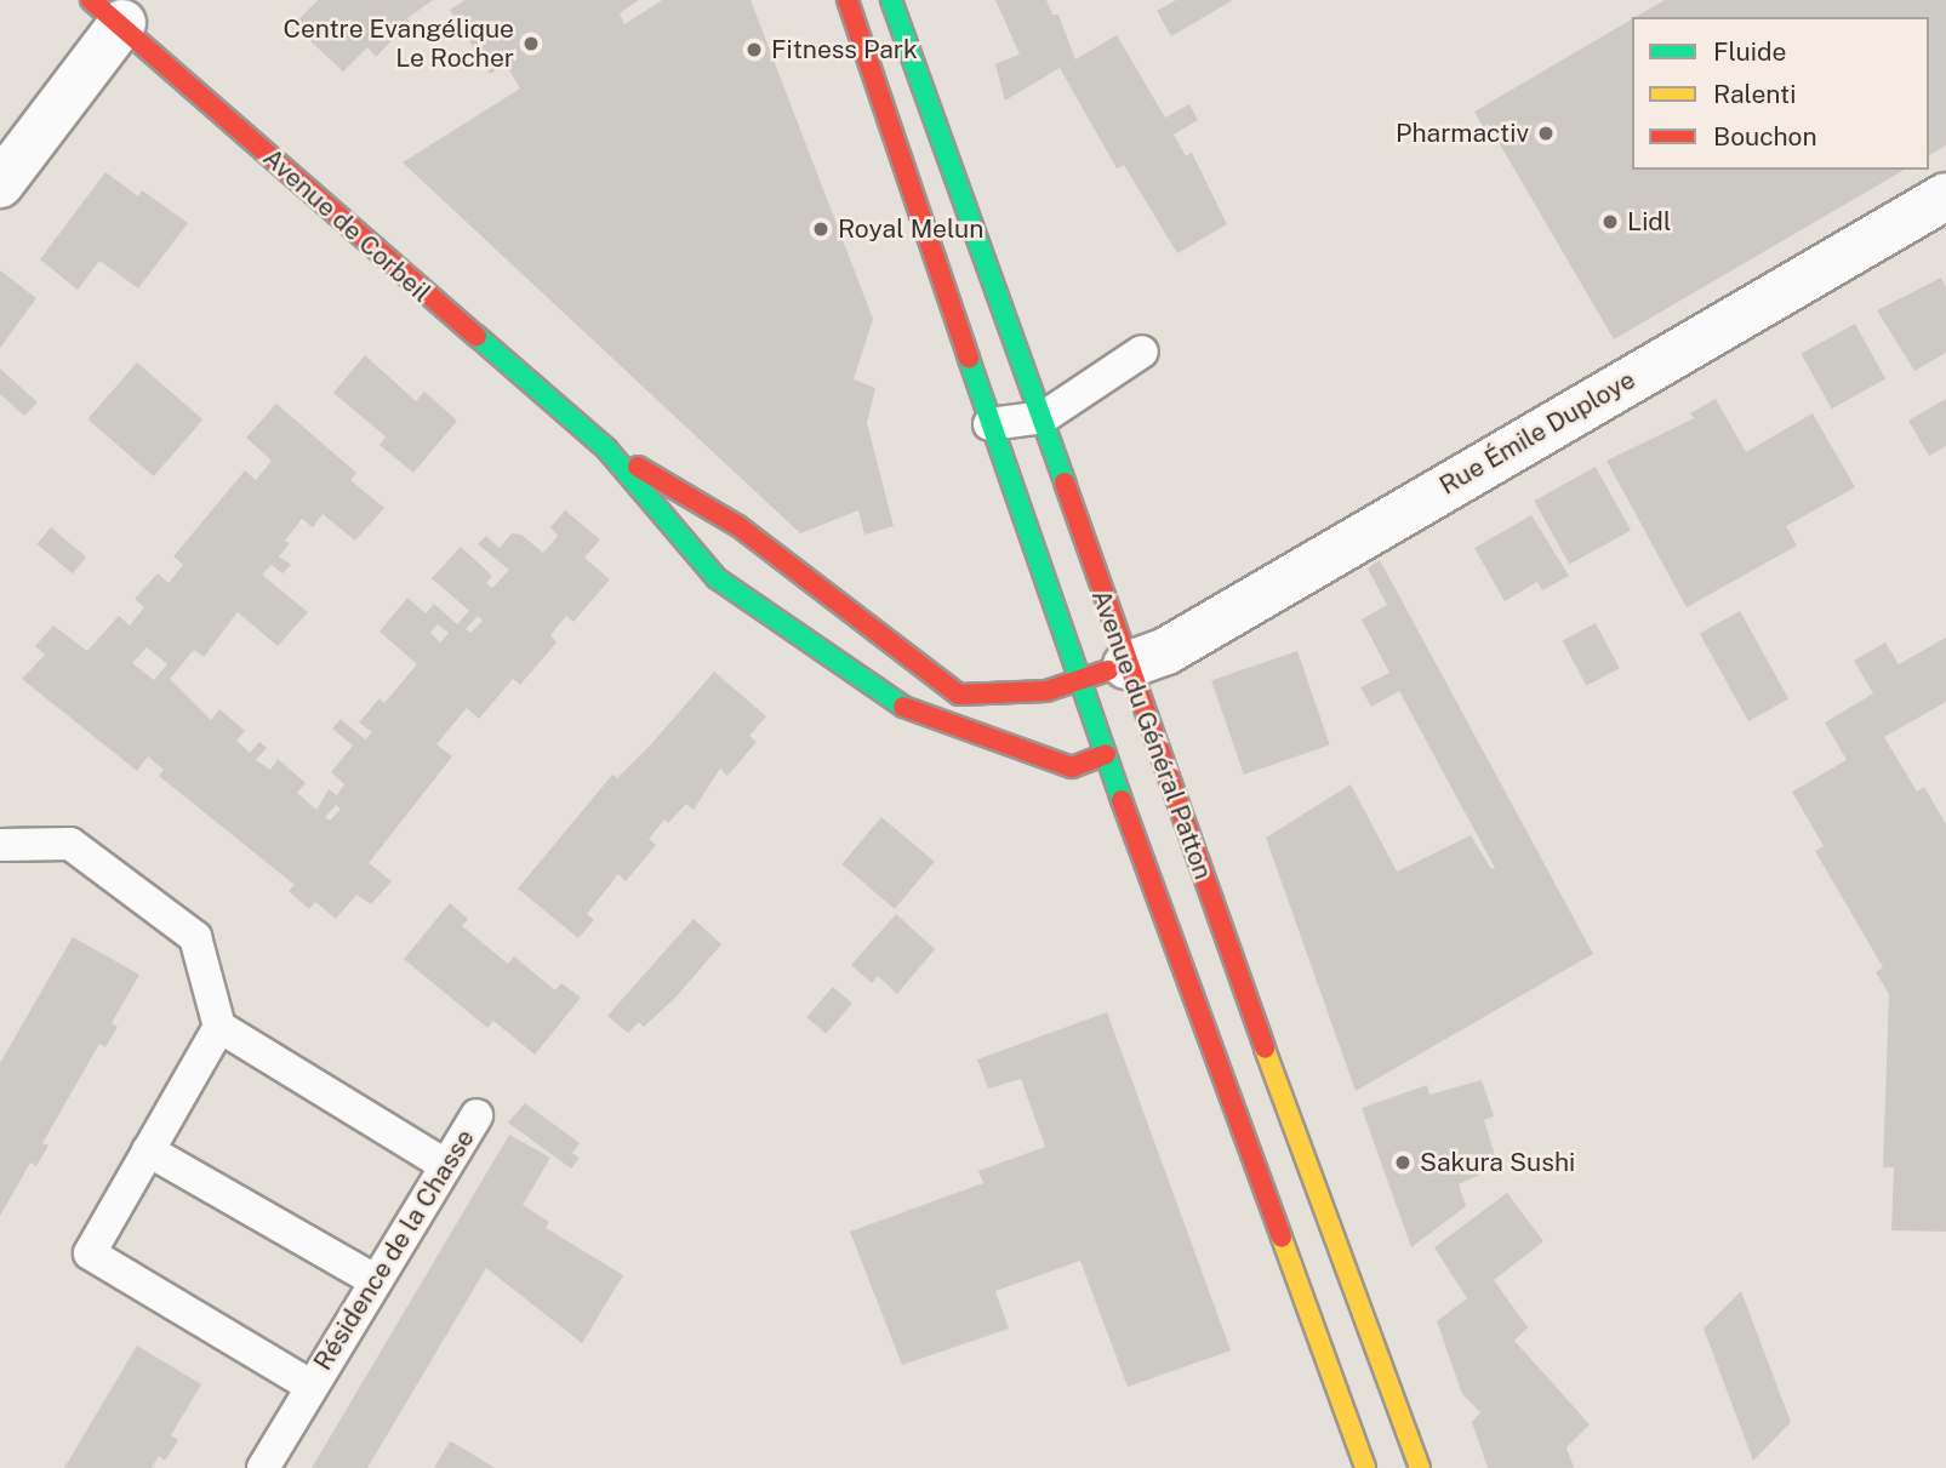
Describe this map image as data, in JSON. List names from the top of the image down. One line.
{"streets":{"main road":["Avenue de Corbeil","Avenue du Général Patton"],"street":["Rue Émile Duploye"],"lane":["Résidence de la Chasse"]},"crossings":[["Avenue de Corbeil","Rue Émile Duploye"],["Avenue de Corbeil","Avenue du Général Patton"],["Rue Émile Duploye","Avenue du Général Patton"]],"places":["Centre Evangélique Le Rocher","Fitness Park","Pharmactiv","Lidl","Royal Melun","Sakura Sushi"],"legend":["Fluide","Ralenti","Bouchon"]}
